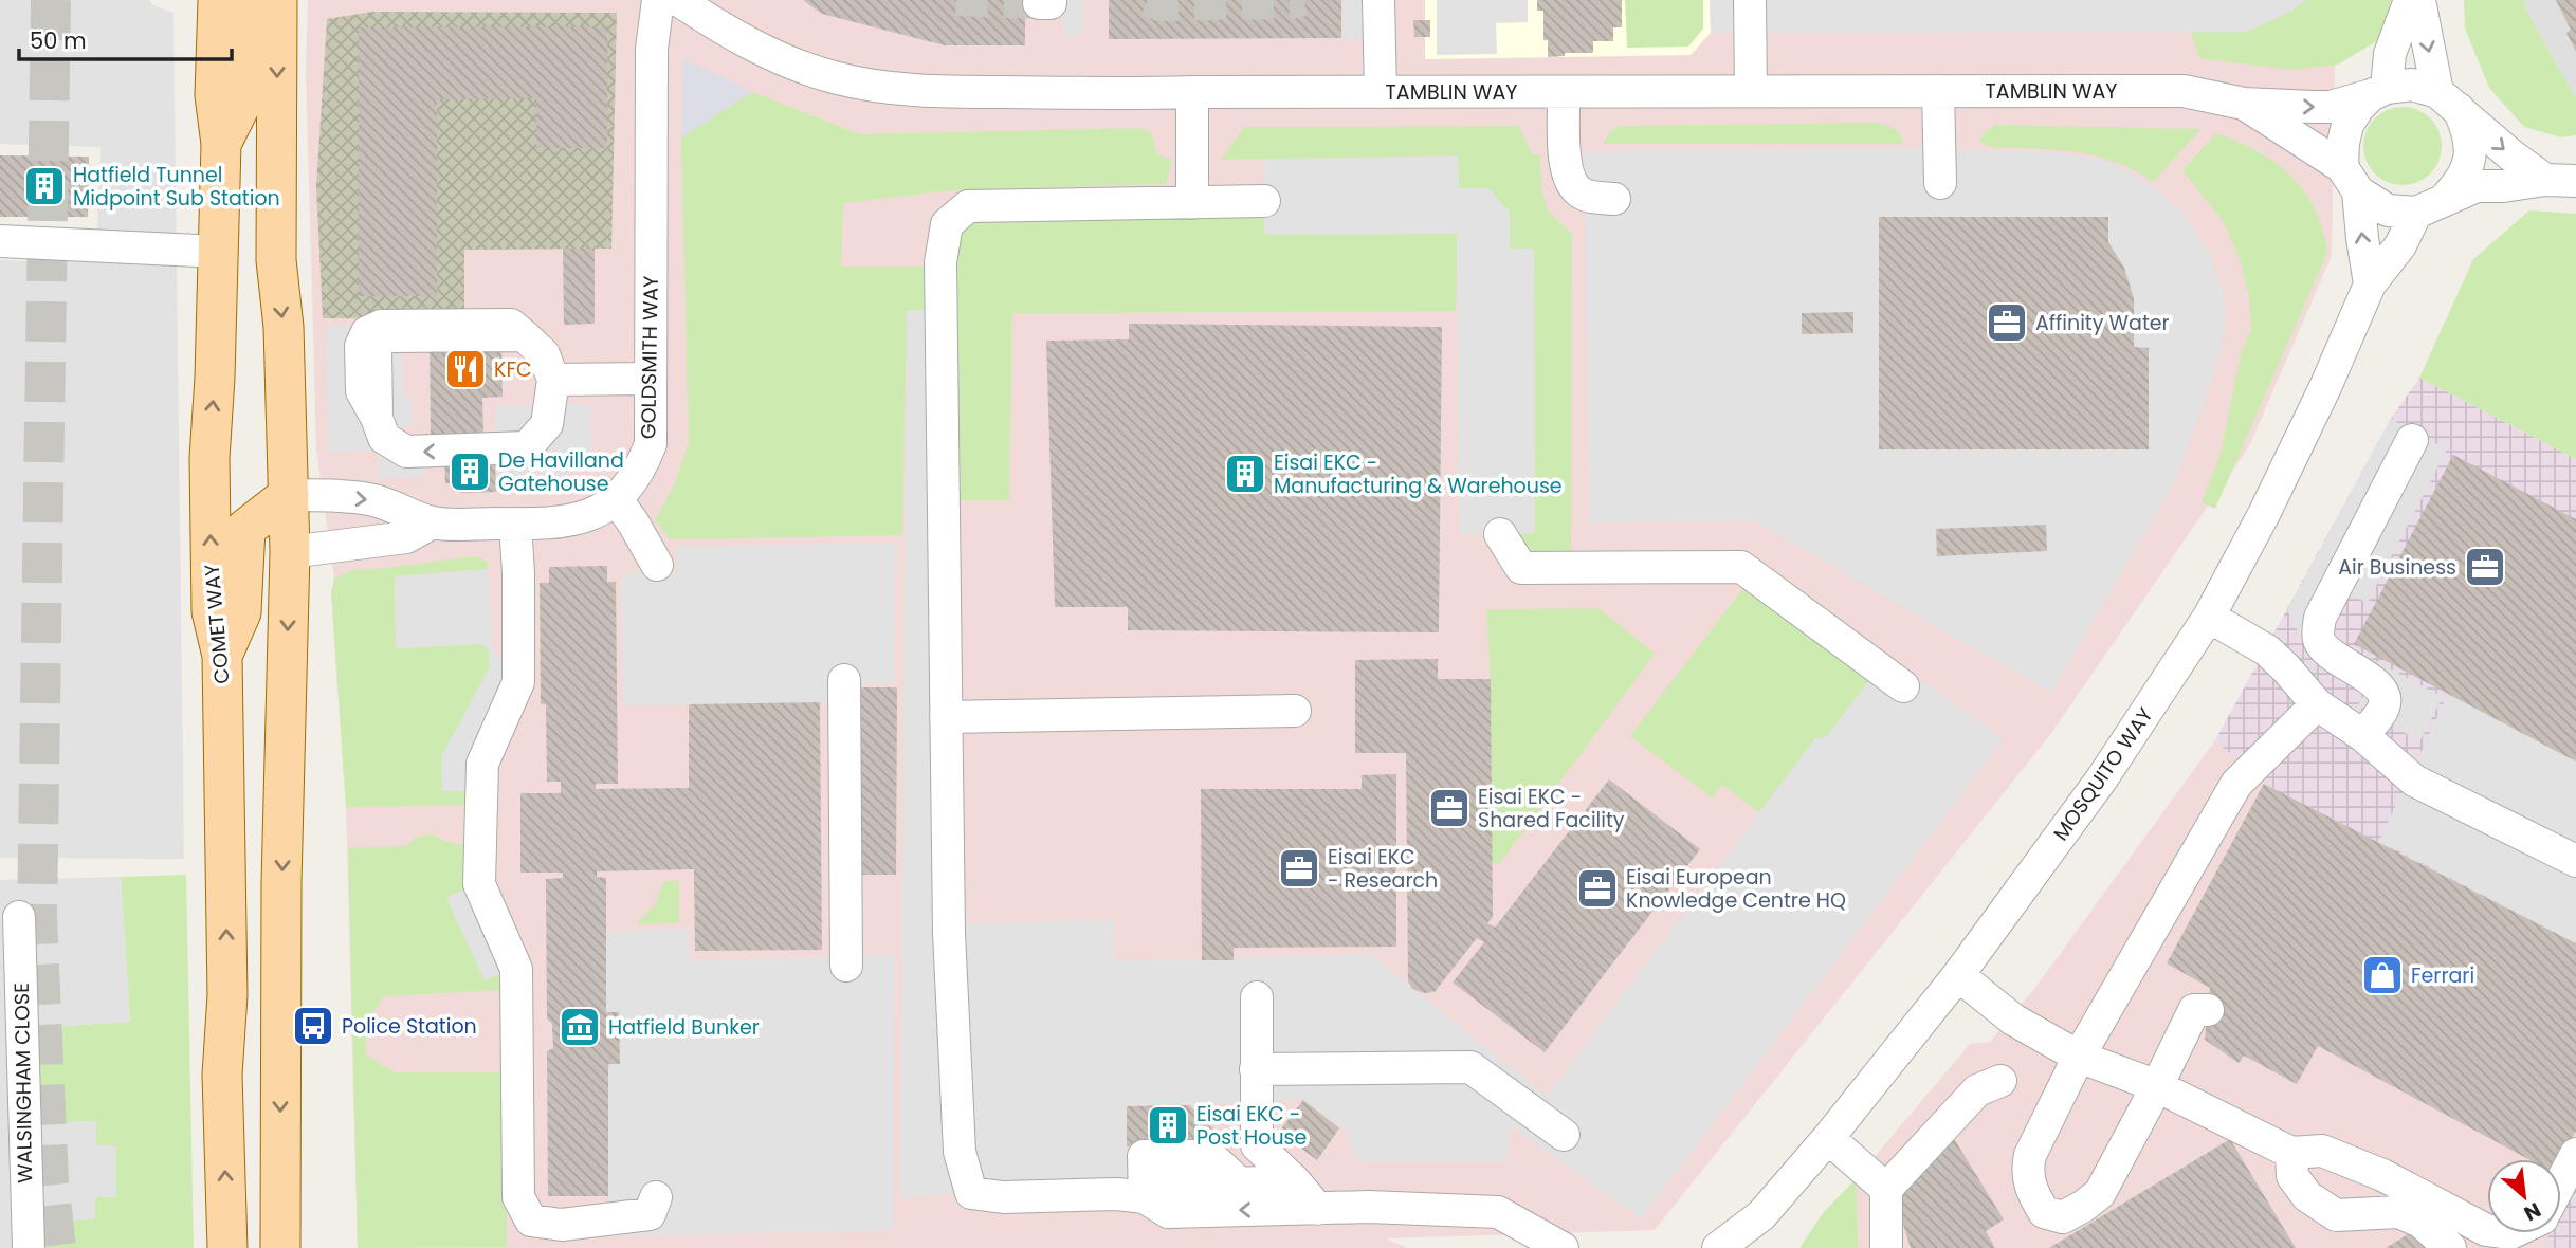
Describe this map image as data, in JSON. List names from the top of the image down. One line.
{"streets":{"main road":["COMET WAY"],"street":["TAMBLIN WAY","GOLDSMITH WAY","MOSQUITO WAY","WALSINGHAM CLOSE"]},"crossings":[["TAMBLIN WAY","MOSQUITO WAY"]],"places":{"building":["Hatfield Tunnel Midpoint Sub Station","De Havilland Gatehouse","Eisai EKC - Manufacturing & Warehouse","Eisai EKC - Post House"],"office":["Affinity Water","Air Business","Eisai EKC - Shared Facility","Eisai EKC - Research","Eisai European Knowledge Centre HQ"],"restaurant":["KFC"],"shop":["Ferrari"],"bus stop":["Police Station"],"museum":["Hatfield Bunker"]},"scale_bar":"50 m","north":"bottom right"}
